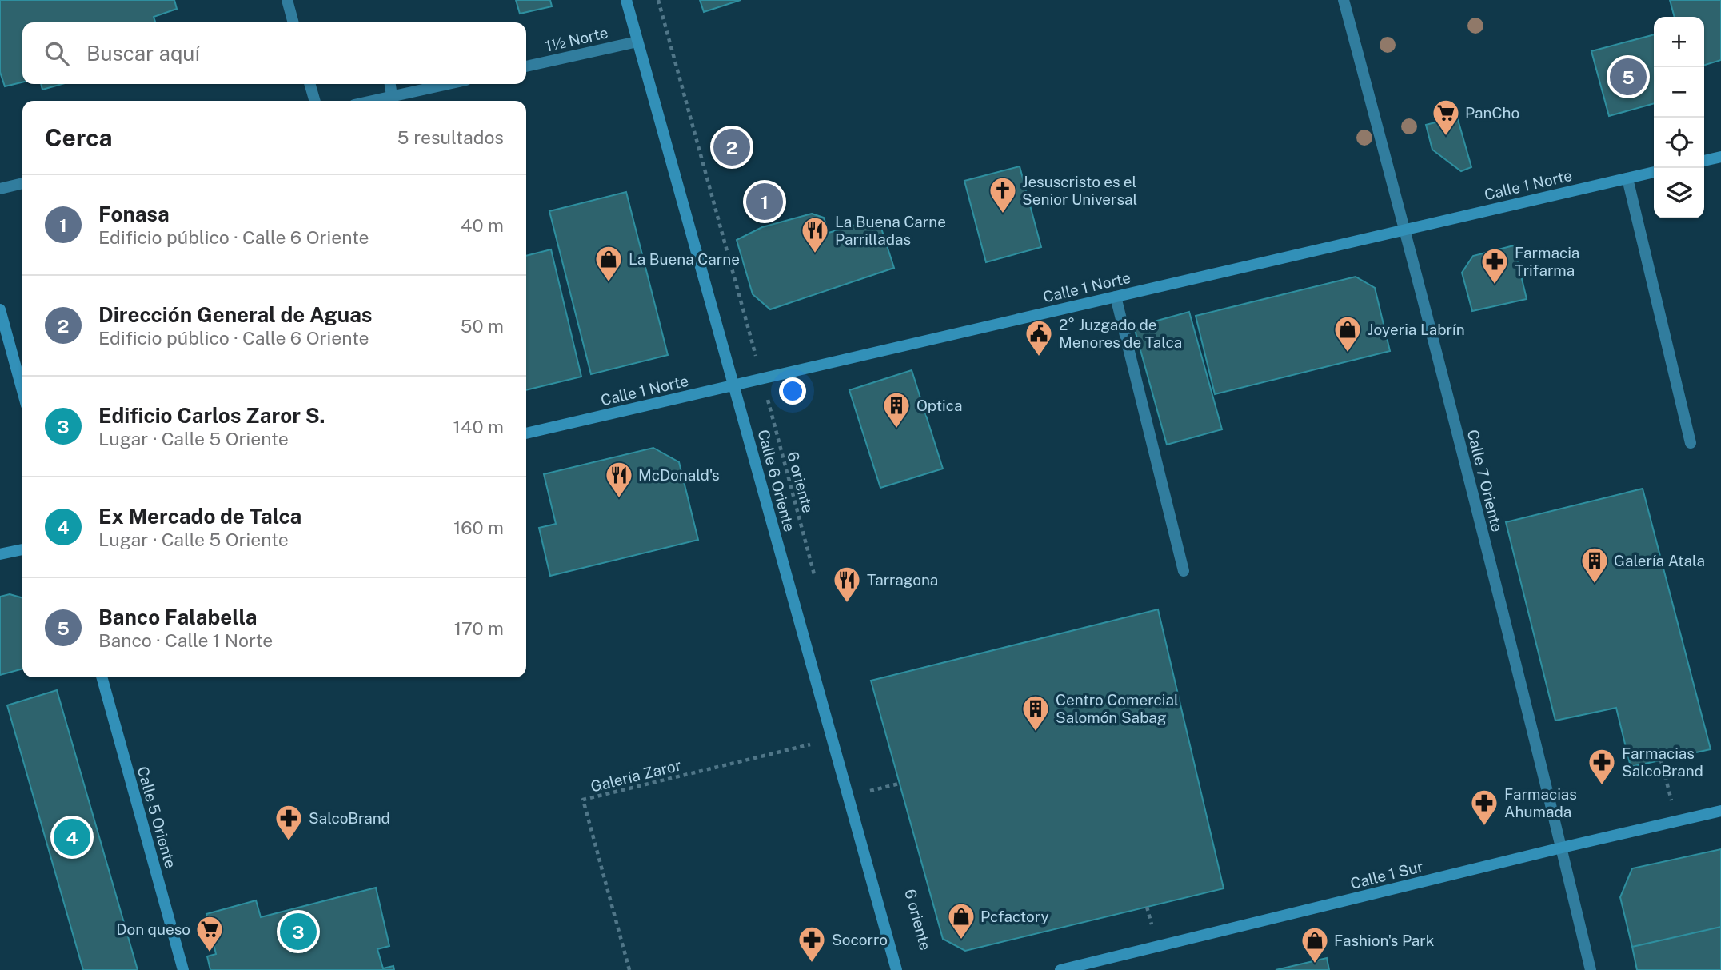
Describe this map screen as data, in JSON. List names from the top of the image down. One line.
{"streets":{"main road":["Calle 1 Norte","Calle 6 Oriente","Calle 5 Oriente","Calle 1 Sur"],"street":["1½ Norte","Calle 7 Oriente"],"path":["6 oriente","Galería Zaror"]},"crossings":[["1½ Norte","Calle 6 Oriente"],["Calle 1 Norte","Calle 6 Oriente"],["Calle 1 Norte","Calle 7 Oriente"],["Calle 1 Norte","6 oriente"],["Calle 6 Oriente","Galería Zaror"],["Calle 7 Oriente","Calle 1 Sur"]],"places":{"supermarket":["PanCho","Don queso"],"church":["Jesuscristo es el Senior Universal"],"restaurant":["La Buena Carne Parrilladas","McDonald's","Tarragona"],"shop":["La Buena Carne","Joyeria Labrín","Pcfactory","Fashion's Park"],"pharmacy":["Farmacia Trifarma","Farmacias SalcoBrand","Farmacias Ahumada","SalcoBrand","Socorro"],"public building":["2° Juzgado de Menores de Talca"],"building":["Optica","Galería Atala","Centro Comercial Salomón Sabag"]},"page":{"map_buttons":["+","−"],"search":"Buscar aquí","pins":["5","2","1","4","3"],"heading":["Cerca","5 resultados"],"list":[{"mark":"1","name":"Fonasa","note":"Edificio público · Calle 6 Oriente","value":"40 m"},{"mark":"2","name":"Dirección General de Aguas","note":"Edificio público · Calle 6 Oriente","value":"50 m"},{"mark":"3","name":"Edificio Carlos Zaror S.","note":"Lugar · Calle 5 Oriente","value":"140 m"},{"mark":"4","name":"Ex Mercado de Talca","note":"Lugar · Calle 5 Oriente","value":"160 m"},{"mark":"5","name":"Banco Falabella","note":"Banco · Calle 1 Norte","value":"170 m"}]}}
